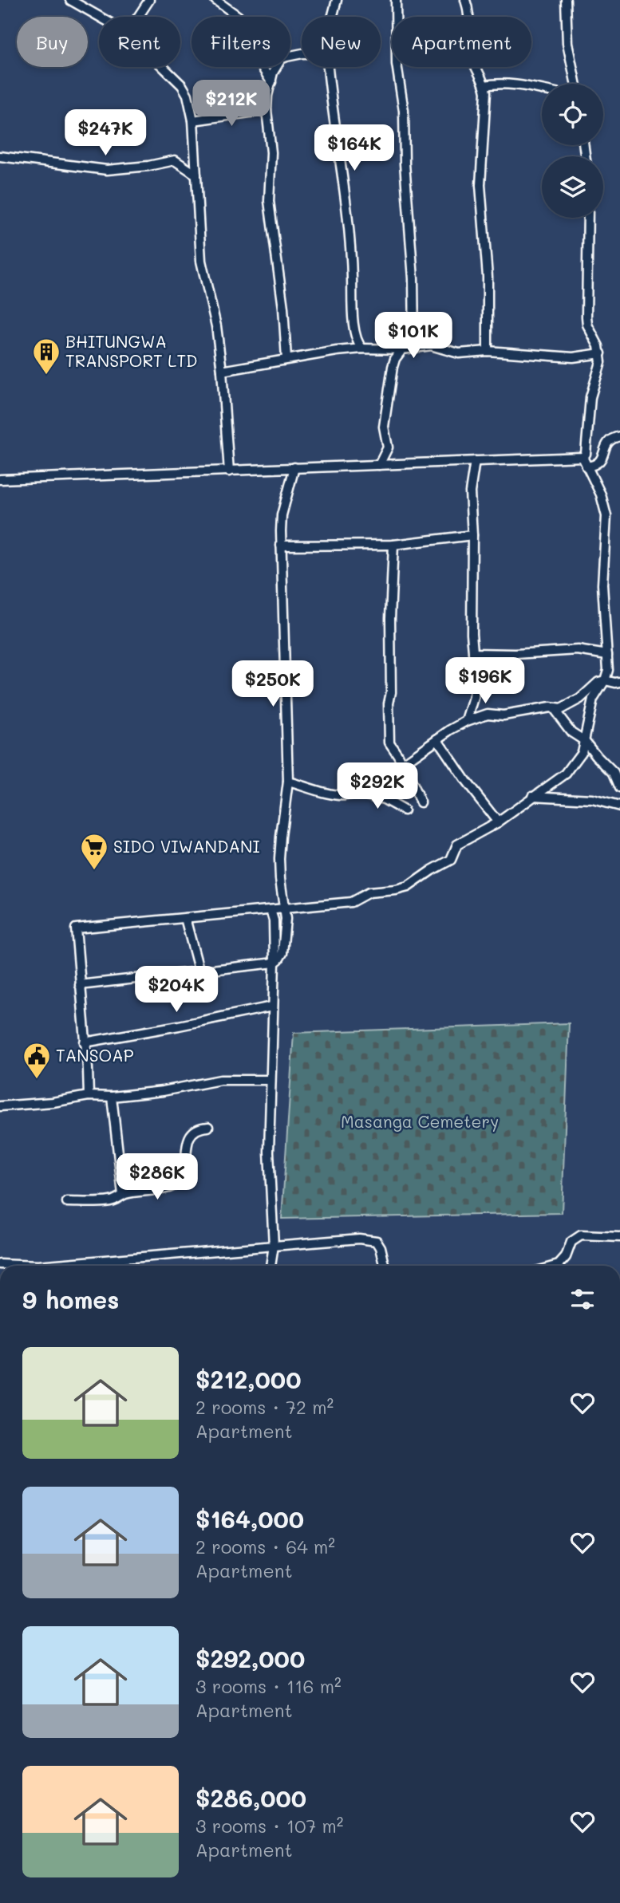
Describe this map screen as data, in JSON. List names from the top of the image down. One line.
{"parks":["Masanga Cemetery"],"places":{"building":["BHITUNGWA TRANSPORT LTD"],"supermarket":["SIDO VIWANDANI"],"public building":["TANSOAP"]},"page":{"chip":["Buy","Rent","Filters","New","Apartment"],"price":["$212K","$247K","$164K","$101K","$196K","$250K","$292K","$204K","$286K"],"heading":"9 homes","list":[{"name":"$212,000","note":"2 rooms · 72 m² · Apartment"},{"name":"$164,000","note":"2 rooms · 64 m² · Apartment"},{"name":"$292,000","note":"3 rooms · 116 m² · Apartment"},{"name":"$286,000","note":"3 rooms · 107 m² · Apartment"}]}}
